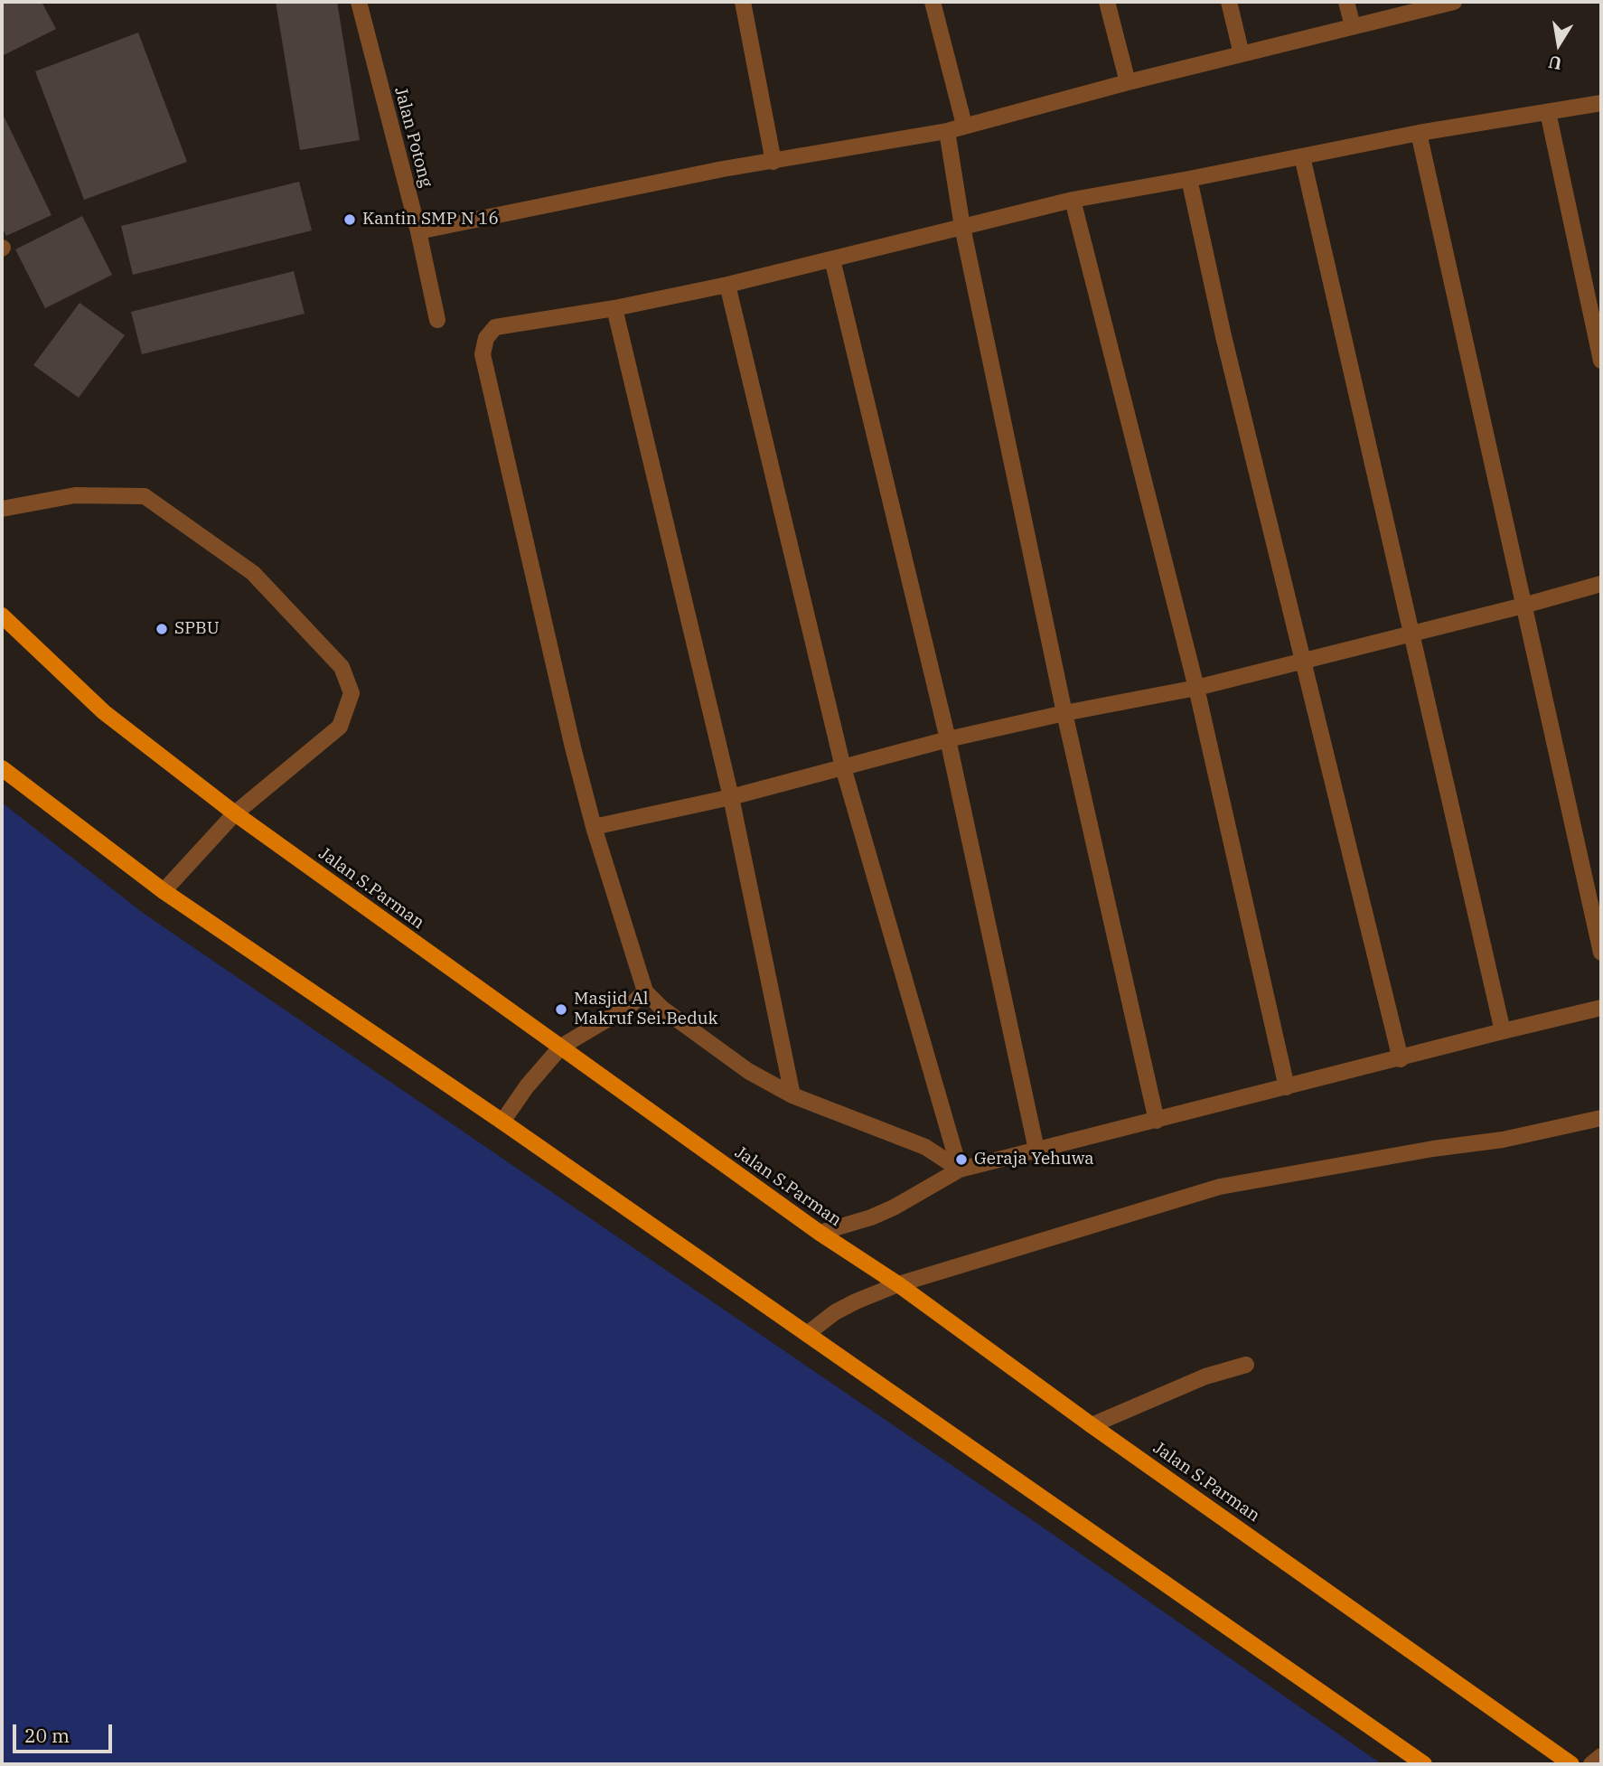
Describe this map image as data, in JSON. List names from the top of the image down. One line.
{"streets":{"main road":["Jalan S.Parman"],"street":["Jalan Potong"]},"places":["Kantin SMP N 16","SPBU","Masjid Al Makruf Sei.Beduk","Geraja Yehuwa"],"scale_bar":"20 m","north":"bottom"}
